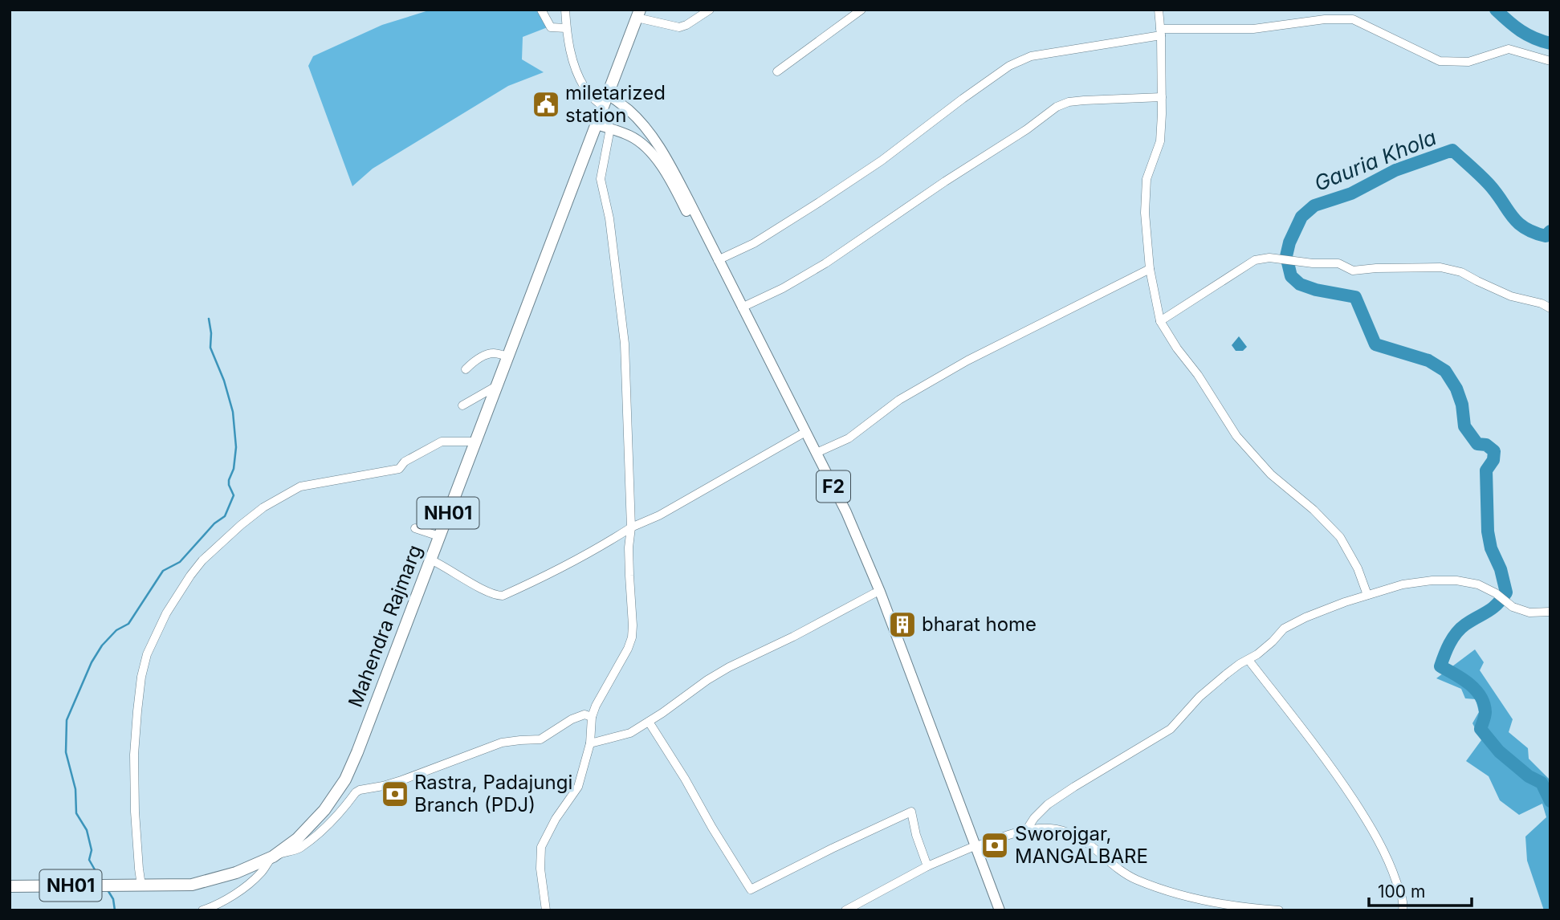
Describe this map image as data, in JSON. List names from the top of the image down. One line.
{"streets":{"highway":["NH01","Mahendra Rajmarg"],"main road":["F2"]},"crossings":[["F2","Mahendra Rajmarg"]],"water":["Gauria Khola"],"places":{"public building":["miletarized station"],"building":["bharat home"],"bank":["Rastra, Padajungi Branch (PDJ)","Sworojgar, MANGALBARE"]},"scale_bar":"100 m"}
